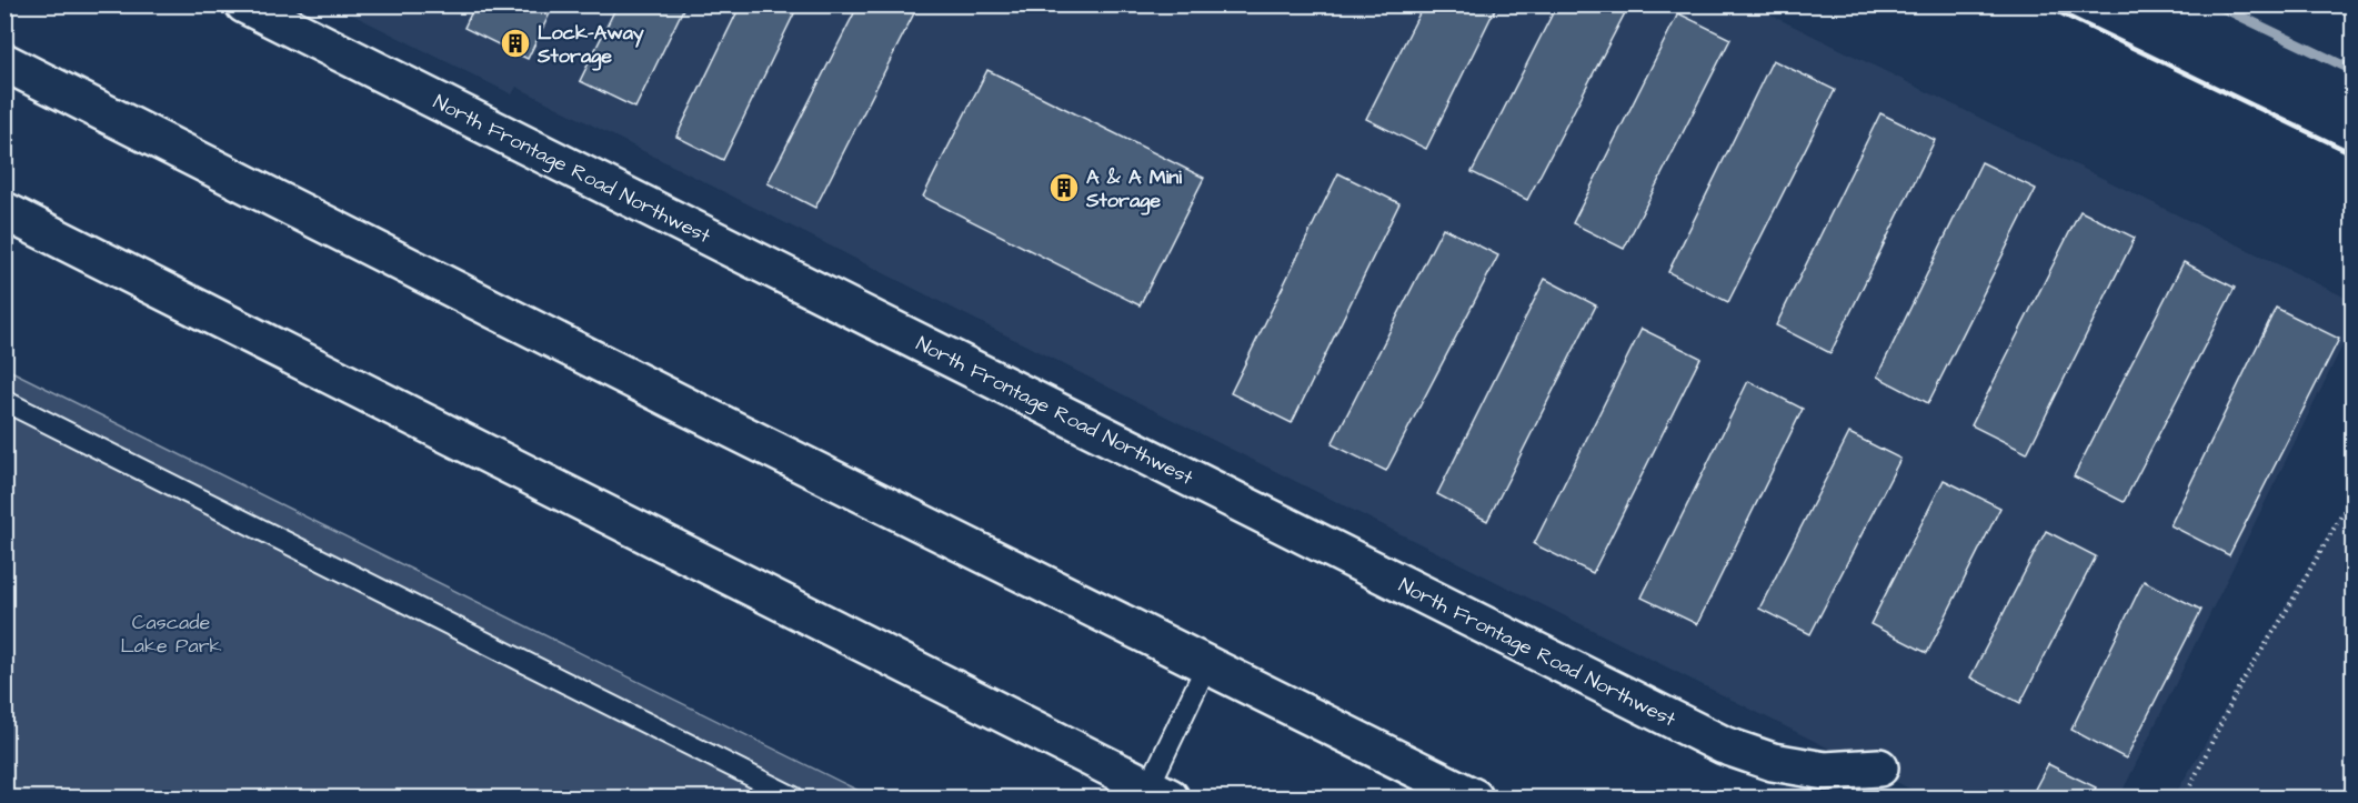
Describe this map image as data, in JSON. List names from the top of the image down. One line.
{"streets":{"main road":["North Frontage Road Northwest"]},"parks":["Cascade Lake Park"],"places":{"building":["Lock-Away Storage","A & A Mini Storage"]}}
